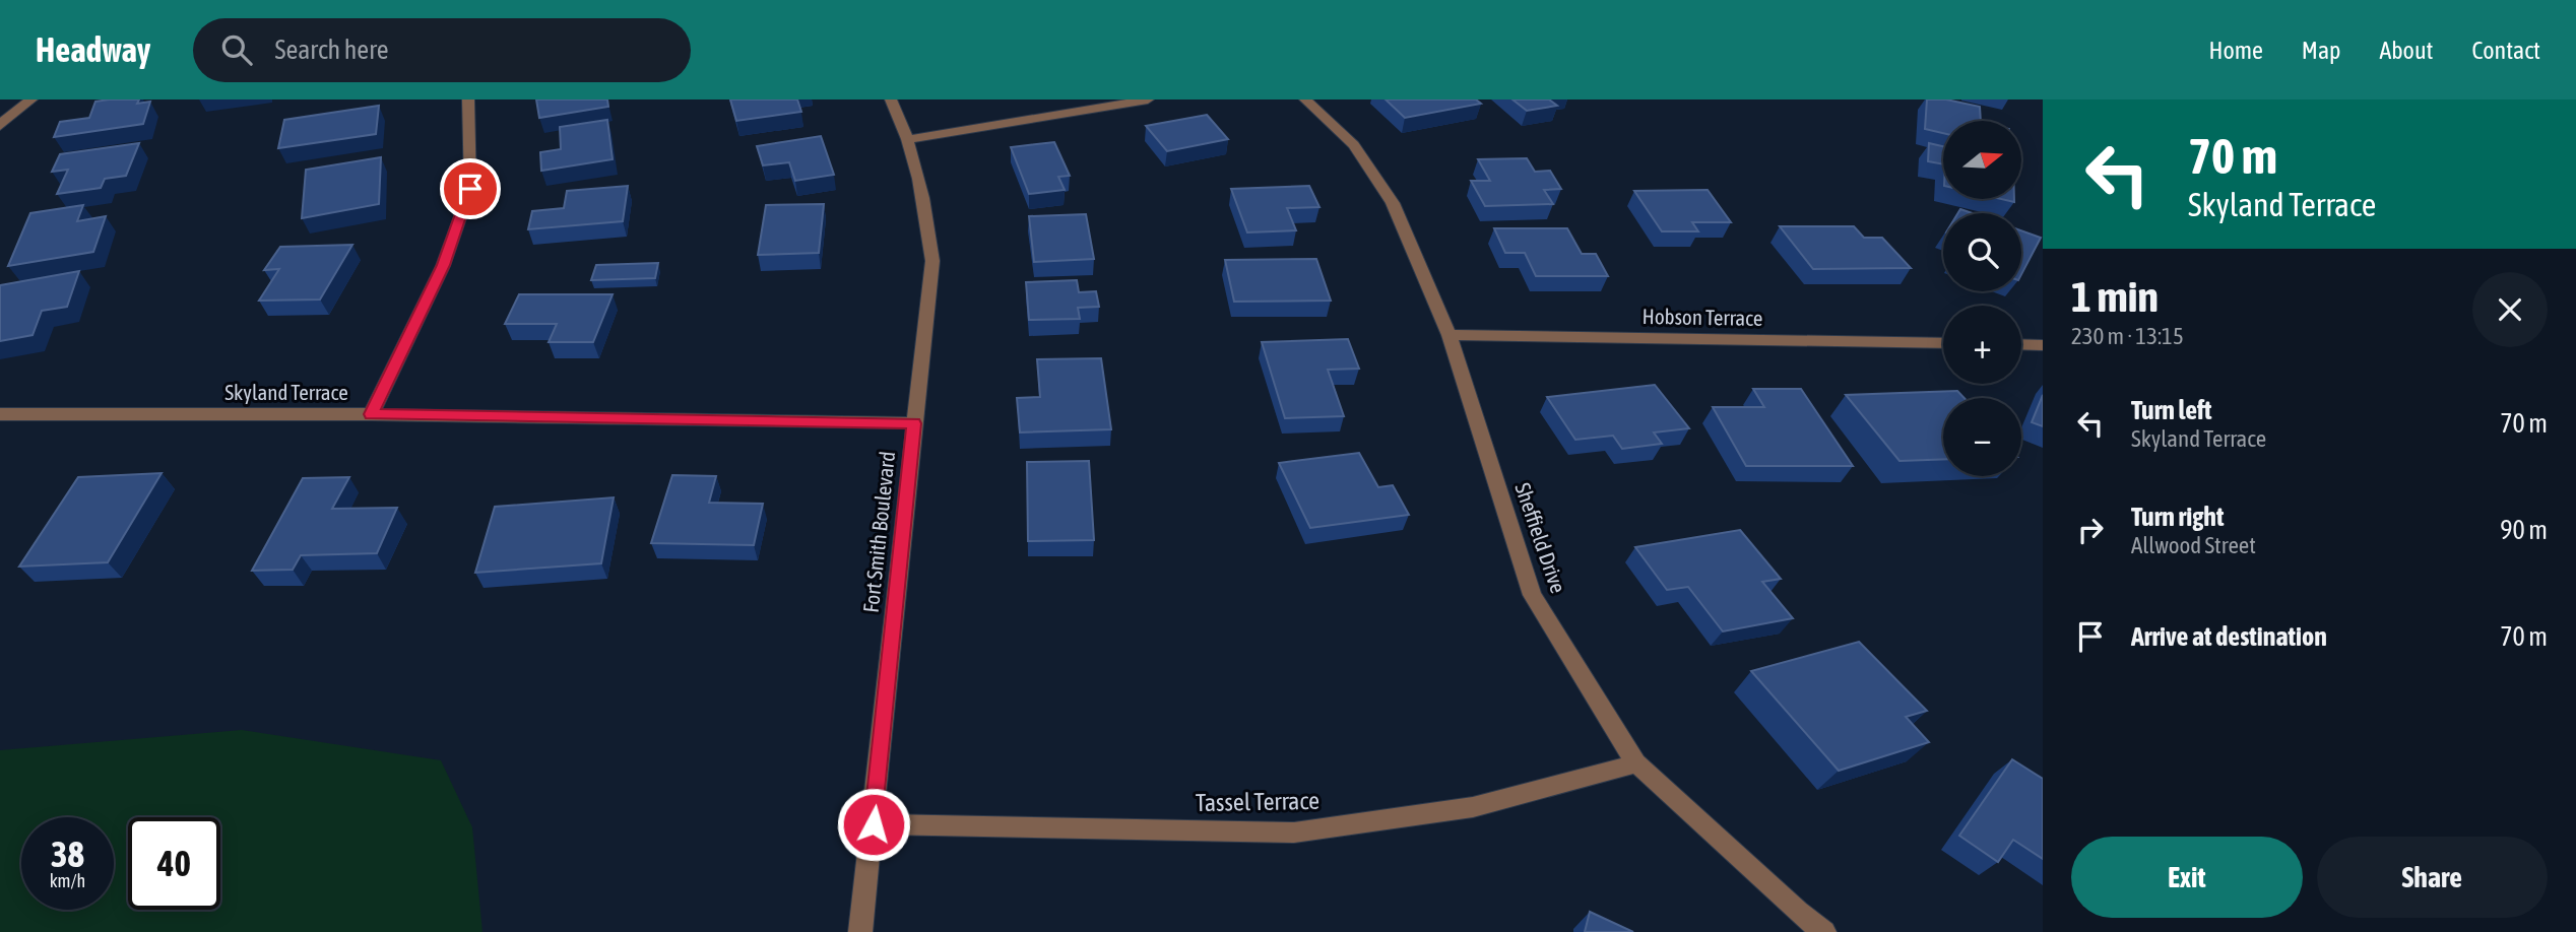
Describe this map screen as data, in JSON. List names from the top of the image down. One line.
{"streets":{"street":["Hobson Terrace","Skyland Terrace","Fort Smith Boulevard","Sheffield Drive","Tassel Terrace"]},"crossings":[["Hobson Terrace","Sheffield Drive"],["Skyland Terrace","Fort Smith Boulevard"],["Fort Smith Boulevard","Tassel Terrace"],["Sheffield Drive","Tassel Terrace"]],"north":"right","page":{"header":"Headway","search":"Search here","nav":["Home","Map","About","Contact"],"turn":["70 m","Skyland Terrace"],"map_buttons":["+","−"],"heading":["1 min","230 m · 13:15"],"list":[{"name":"Turn left","note":"Skyland Terrace","value":"70 m"},{"name":"Turn right","note":"Allwood Street","value":"90 m"},{"name":"Arrive at destination","value":"70 m"}],"speed":"38 km/h","limit":"40","buttons":["Exit","Share"]}}
